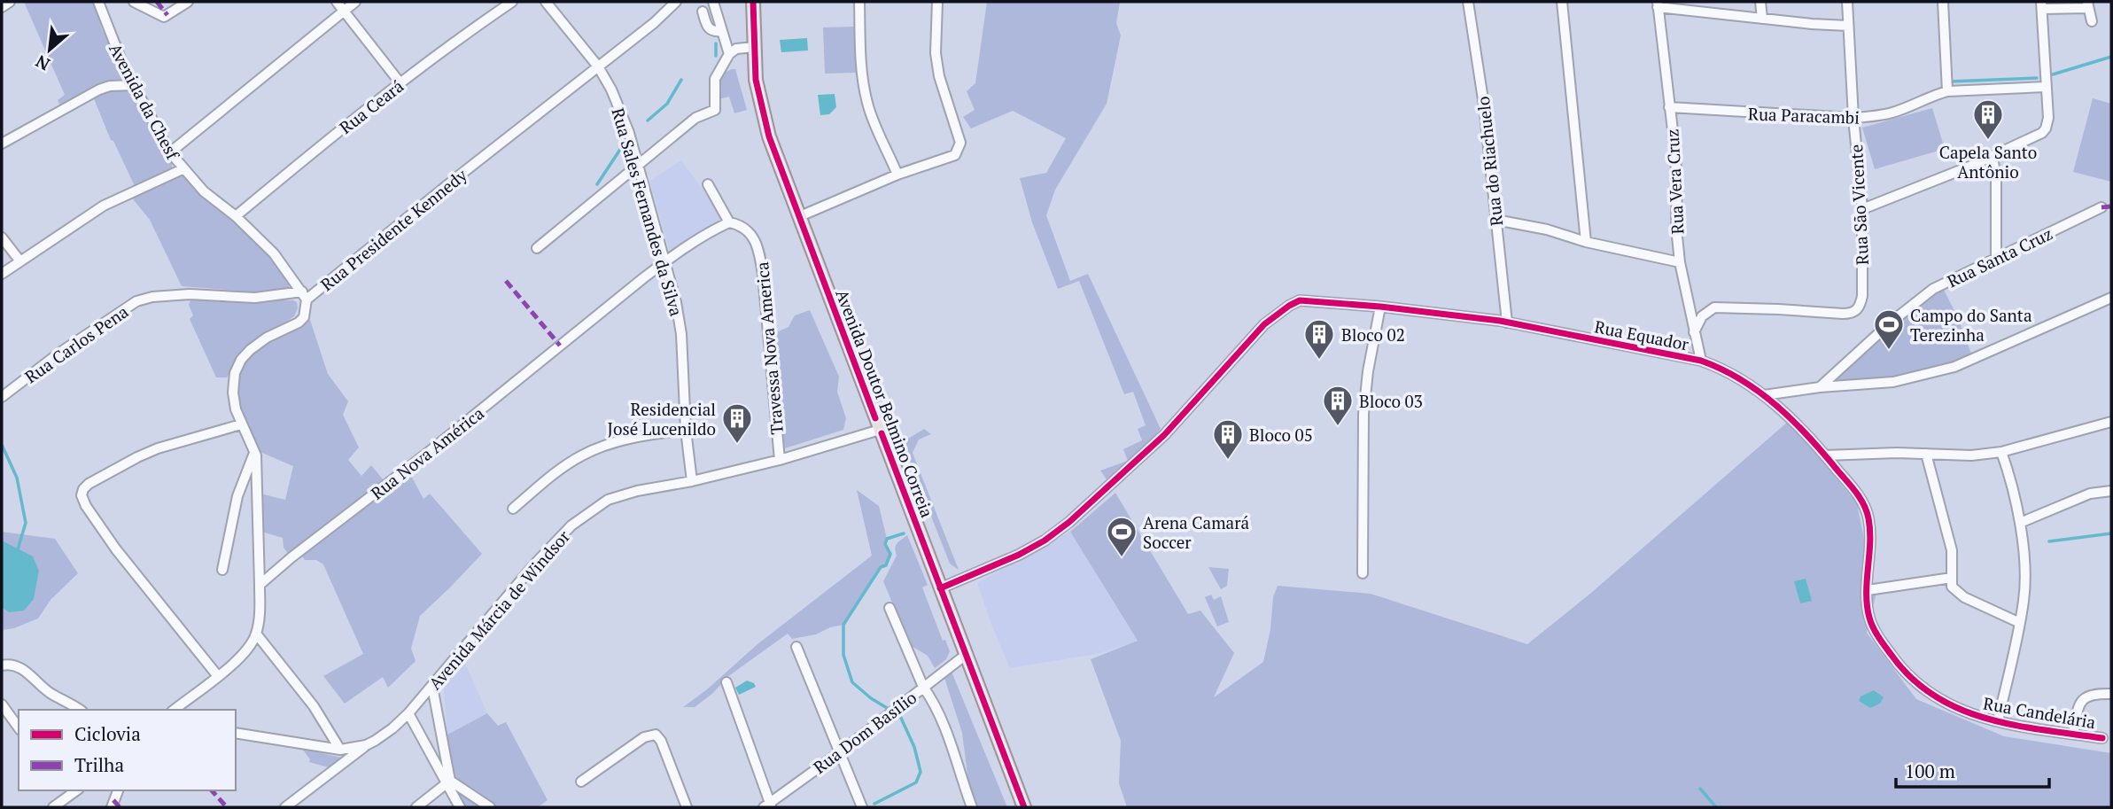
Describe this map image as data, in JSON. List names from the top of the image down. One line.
{"streets":{"main road":["Avenida Doutor Belmino Correia"],"street":["Avenida da Chesf","Rua Ceará","Rua Paracambi","Rua do Riachuelo","Rua Vera Cruz","Rua São Vicente","Rua Sales Fernandes da Silva","Rua Presidente Kennedy","Rua Santa Cruz","Rua Equador","Rua Carlos Pena","Travessa Nova America","Rua Nova América","Avenida Márcia de Windsor","Rua Candelária","Rua Dom Basílio"]},"crossings":[["Avenida da Chesf","Rua Ceará"],["Avenida da Chesf","Rua Presidente Kennedy"],["Avenida da Chesf","Rua Carlos Pena"],["Rua Paracambi","Rua Vera Cruz"],["Rua Paracambi","Rua São Vicente"],["Rua do Riachuelo","Rua Equador"],["Rua Vera Cruz","Rua São Vicente"],["Rua Vera Cruz","Rua Equador"],["Rua Sales Fernandes da Silva","Rua Presidente Kennedy"],["Rua Sales Fernandes da Silva","Rua Nova América"],["Rua Sales Fernandes da Silva","Avenida Márcia de Windsor"],["Rua Presidente Kennedy","Rua Carlos Pena"],["Rua Presidente Kennedy","Rua Nova América"],["Rua Equador","Avenida Doutor Belmino Correia"],["Rua Equador","Rua Candelária"],["Travessa Nova America","Rua Nova América"],["Travessa Nova America","Avenida Márcia de Windsor"],["Avenida Doutor Belmino Correia","Avenida Márcia de Windsor"],["Avenida Doutor Belmino Correia","Rua Dom Basílio"]],"places":{"building":["Capela Santo Antônio","Bloco 02","Bloco 03","Residencial José Lucenildo","Bloco 05"],"sports":["Campo do Santa Terezinha","Arena Camará Soccer"]},"legend":["Ciclovia","Trilha"],"scale_bar":"100 m","north":"bottom left"}
